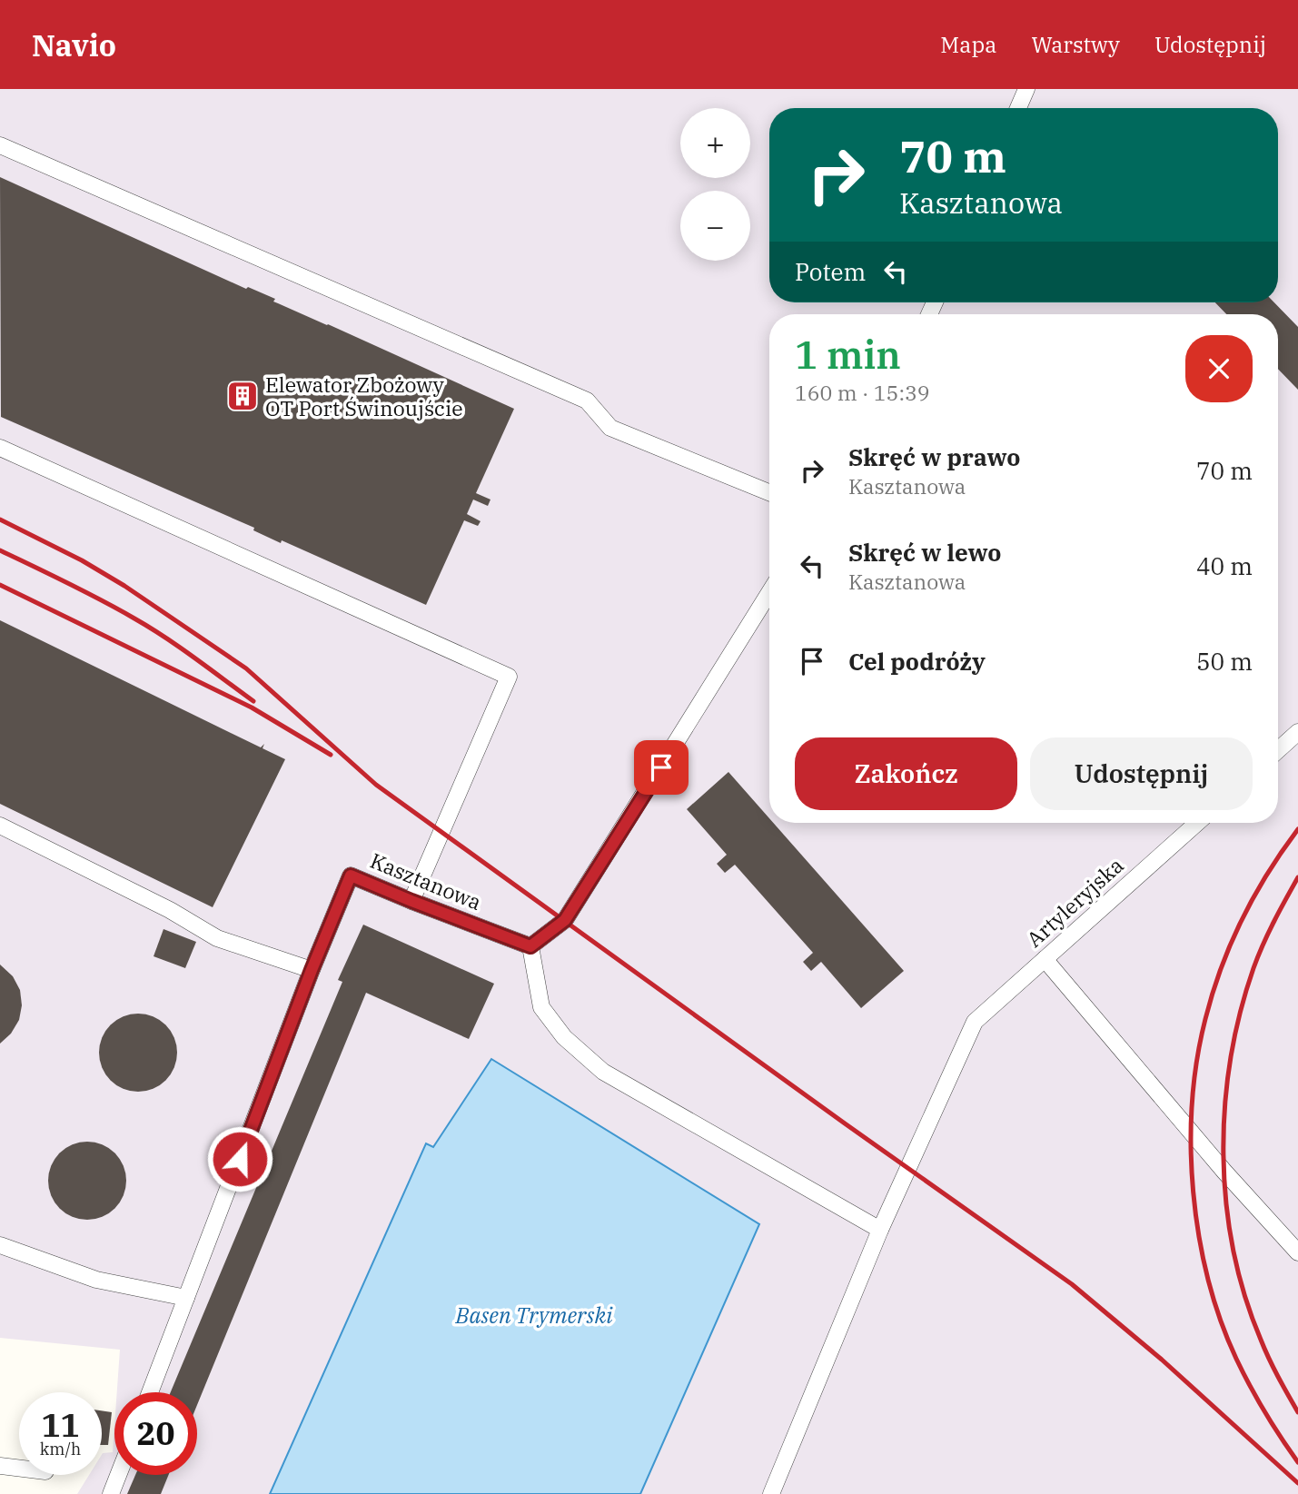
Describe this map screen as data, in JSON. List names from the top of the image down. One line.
{"streets":{"lane":["Kasztanowa","Artyleryjska"]},"water":["Basen Trymerski"],"places":{"building":["Elewator Zbożowy OT Port Świnoujście"]},"page":{"header":"Navio","nav":["Mapa","Warstwy","Udostępnij"],"map_buttons":["+","−"],"turn":["70 m","Kasztanowa"],"then":"Potem","heading":["1 min","160 m · 15:39"],"list":[{"name":"Skręć w prawo","note":"Kasztanowa","value":"70 m"},{"name":"Skręć w lewo","note":"Kasztanowa","value":"40 m"},{"name":"Cel podróży","value":"50 m"}],"buttons":["Zakończ","Udostępnij"],"speed":"11 km/h","limit":"20"}}
